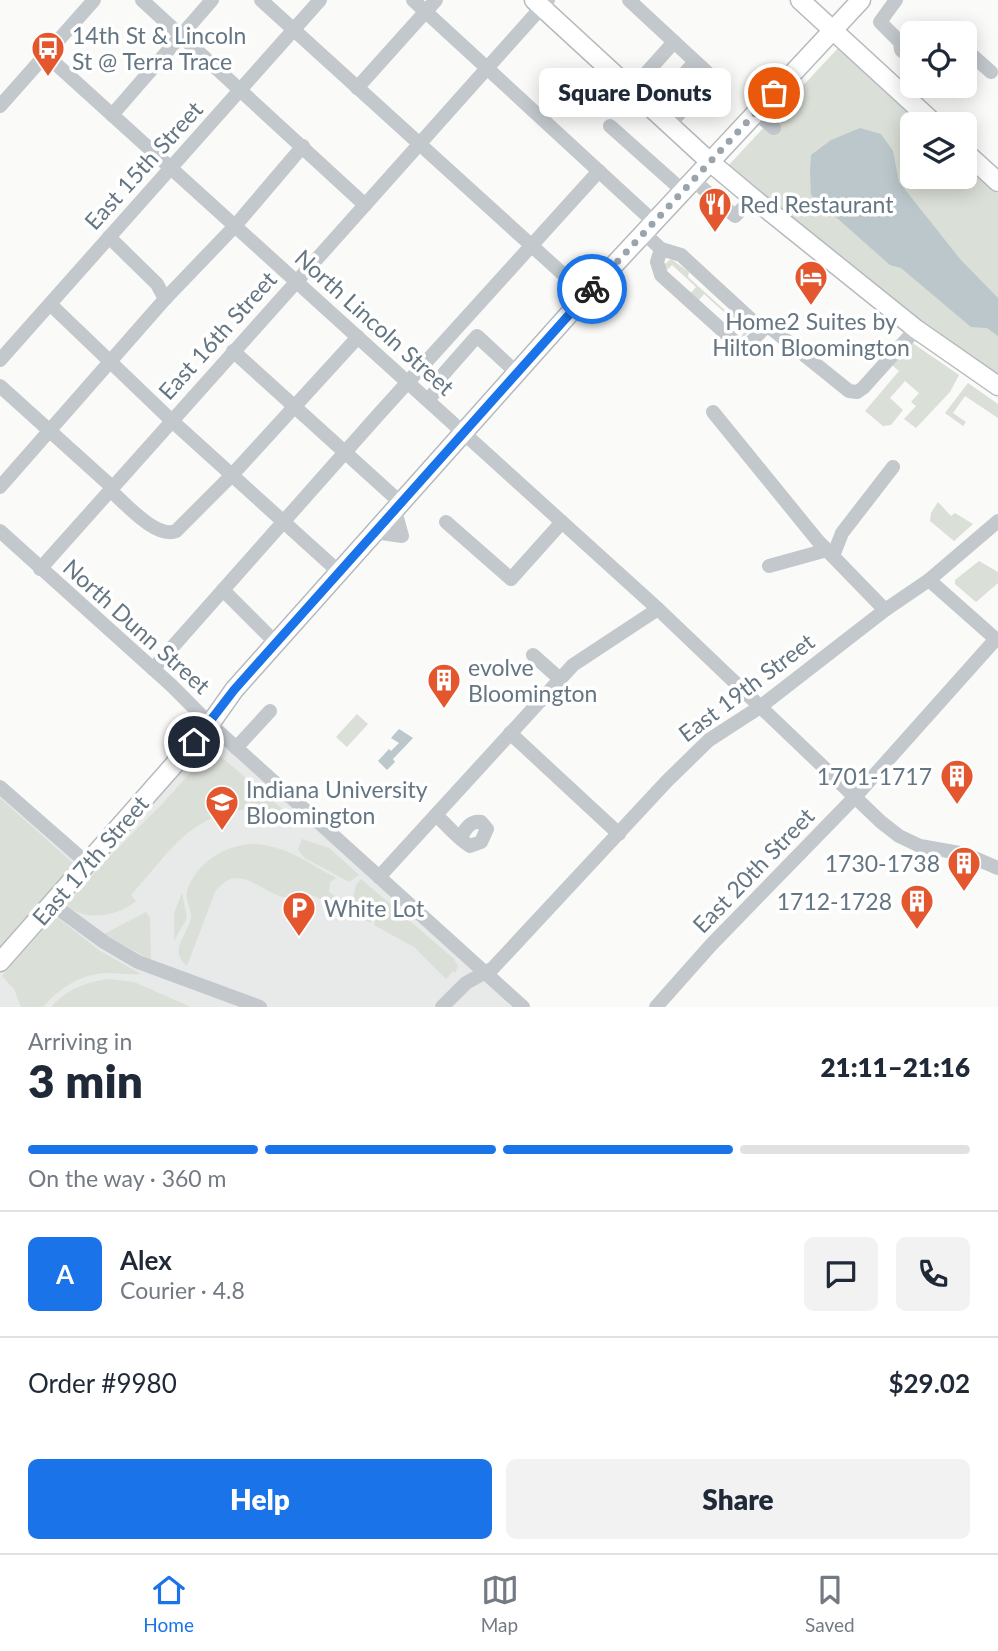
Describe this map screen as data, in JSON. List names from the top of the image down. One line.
{"streets":{"main road":["East 17th Street"],"street":["East 15th Street","North Lincoln Street","East 16th Street","North Dunn Street","East 19th Street","East 20th Street"]},"crossings":[["East 15th Street","North Lincoln Street"],["North Lincoln Street","East 16th Street"],["North Lincoln Street","East 19th Street"],["North Lincoln Street","East 17th Street"],["North Lincoln Street","East 20th Street"],["East 16th Street","North Dunn Street"],["North Dunn Street","East 19th Street"],["North Dunn Street","East 17th Street"]],"places":{"bus stop":["14th St & Lincoln St @ Terra Trace"],"other":["Square Donuts"],"restaurant":["Red Restaurant"],"hotel":["Home2 Suites by Hilton Bloomington"],"building":["evolve Bloomington","1701-1717","1730-1738","1712-1728"],"school or university":["Indiana University Bloomington"],"parking":["White Lot"]},"page":{"bubble":"Square Donuts","heading":["3 min","Arriving in","21:11–21:16"],"panel":["Alex","Courier · 4.8","Order #9980","$29.02"],"bar":"On the way · 360 m","round":"A","buttons":["Help","Share"],"tabs":["Home","Map","Saved"]}}
